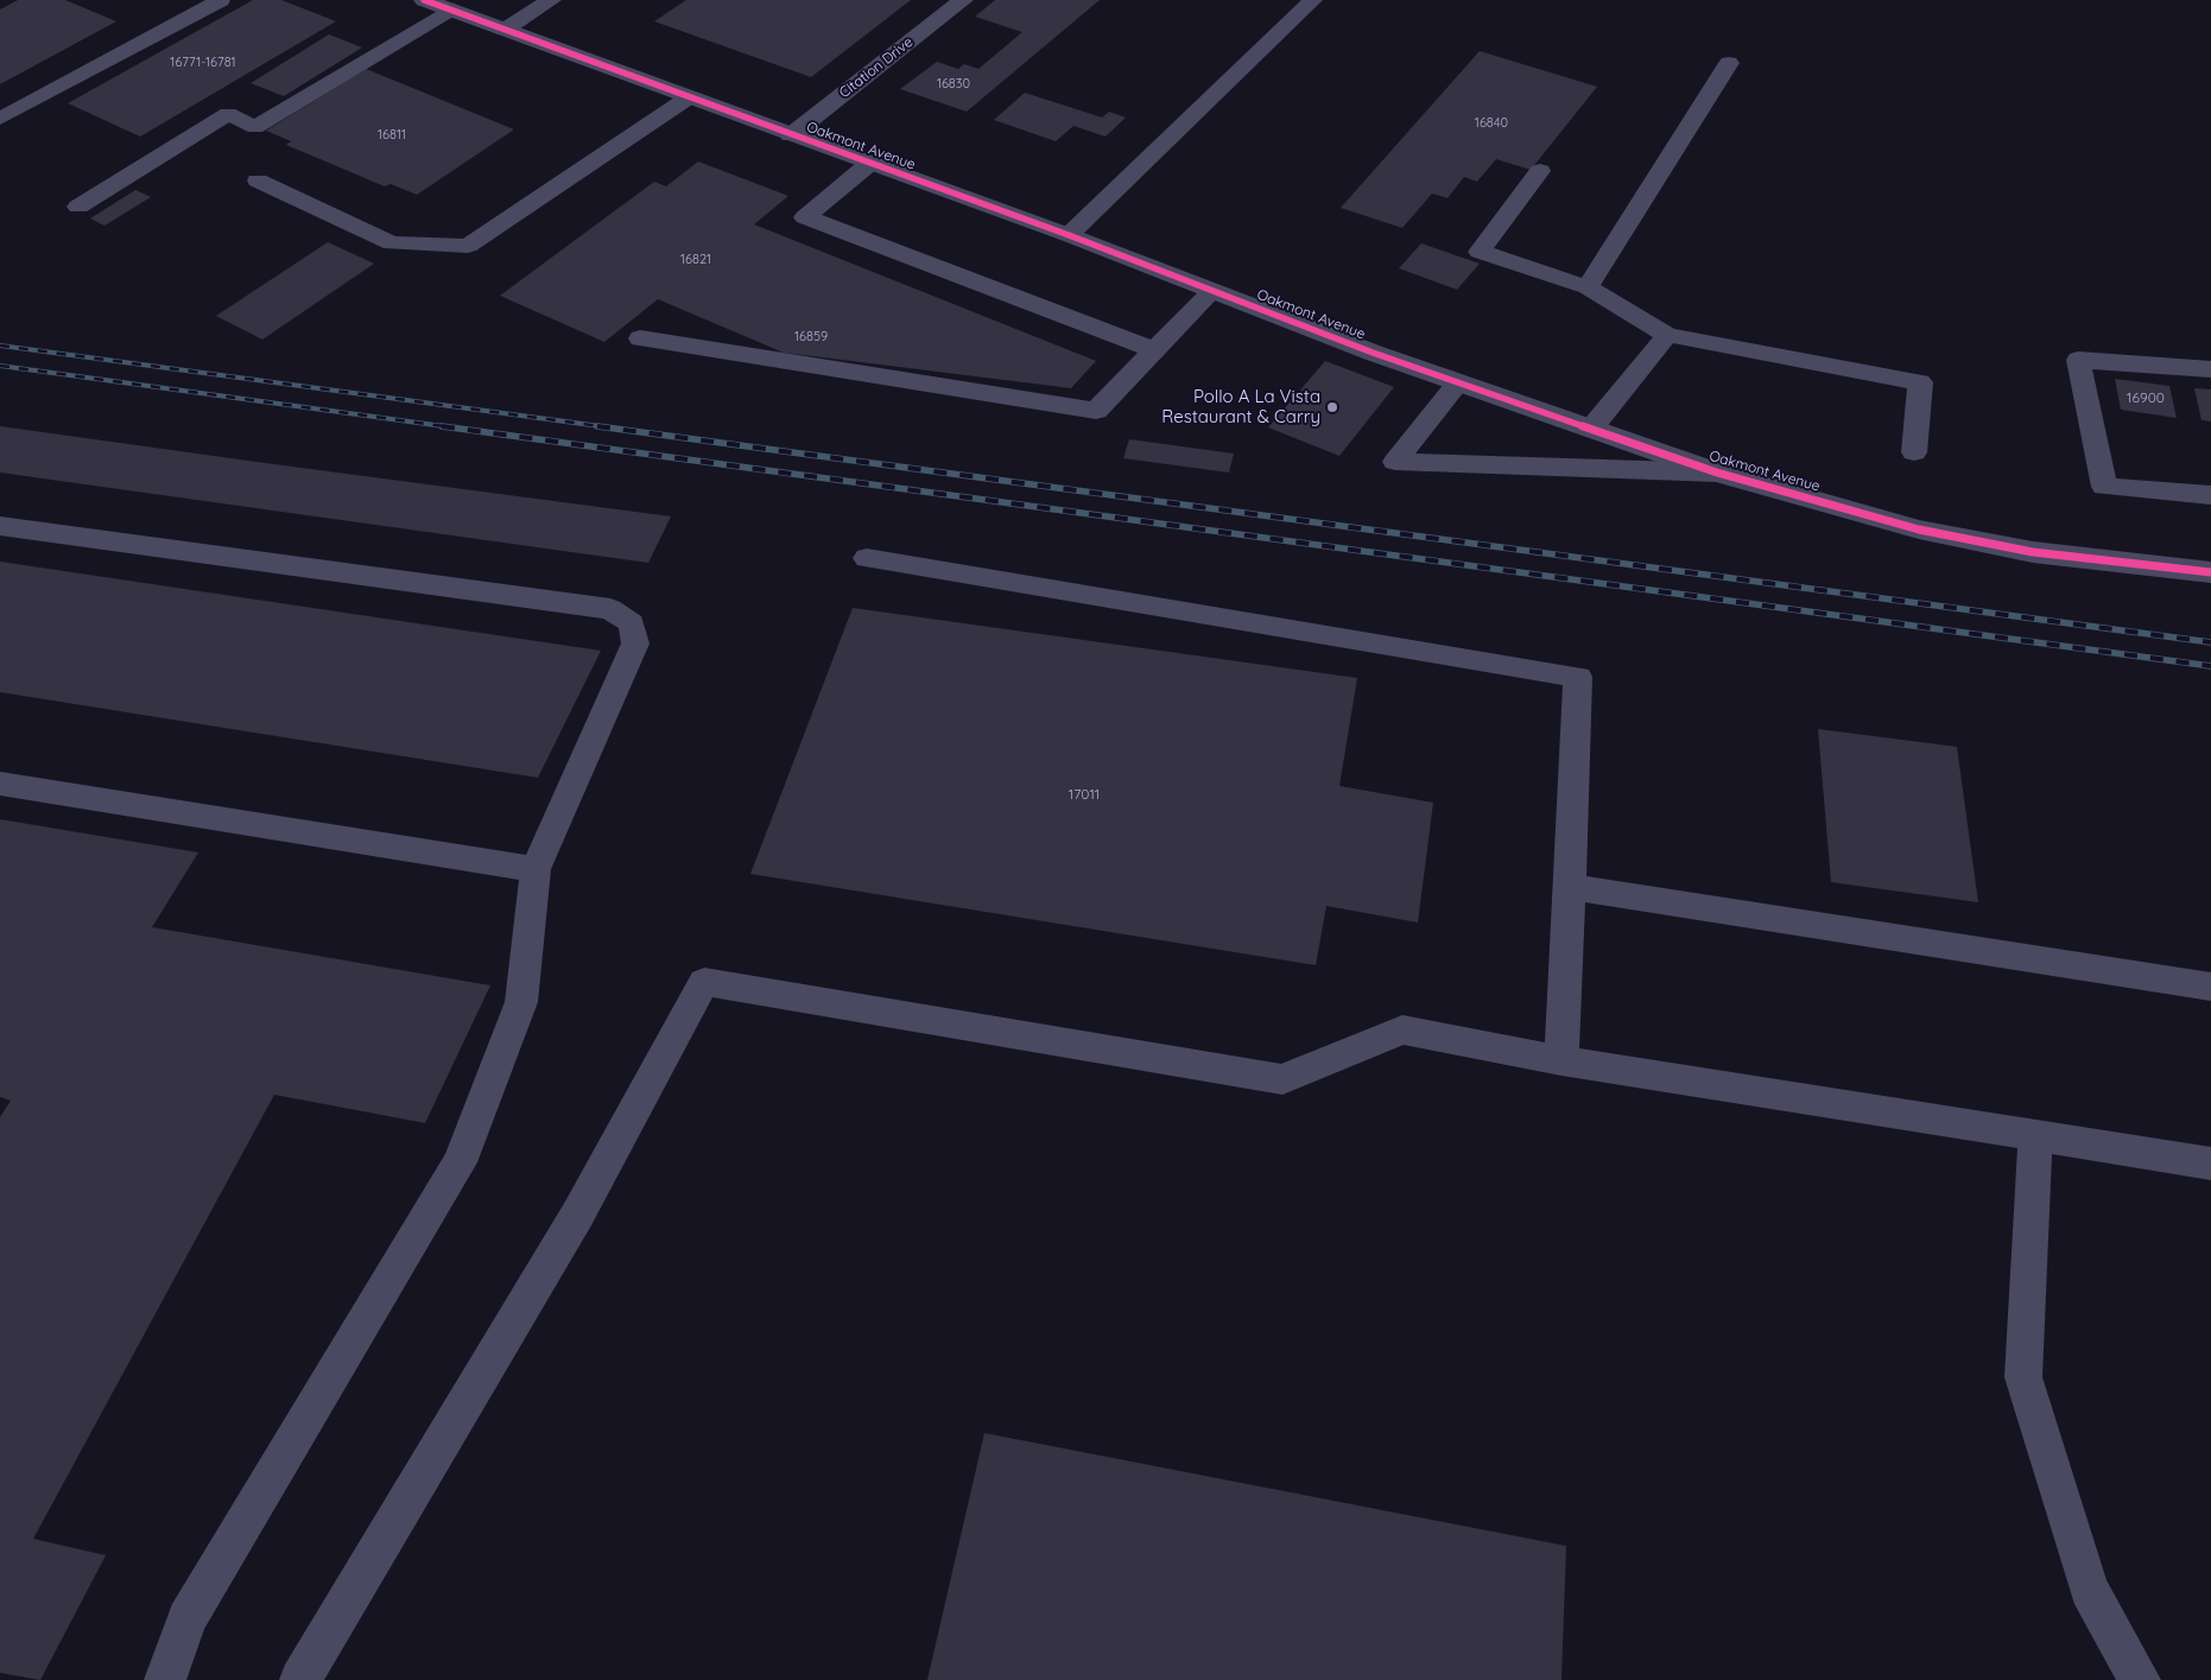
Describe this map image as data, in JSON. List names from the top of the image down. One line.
{"streets":{"street":["Citation Drive","Oakmont Avenue"]},"crossings":[["Citation Drive","Oakmont Avenue"]],"places":["Pollo A La Vista Restaurant & Carry"],"house_numbers":["16771-16781","16830","16840","16811","16821","16859","16900","17011"]}
